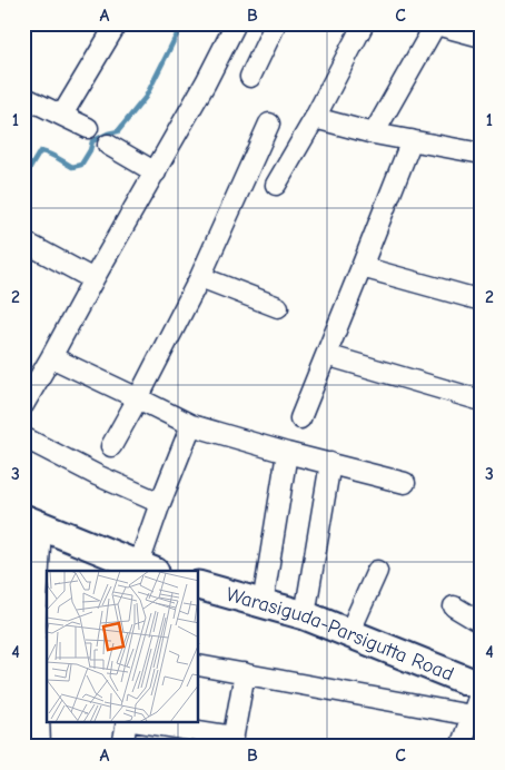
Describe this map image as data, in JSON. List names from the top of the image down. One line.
{"streets":{"street":["Warasiguda-Parsigutta Road"]},"grid":{"columns":["A","B","C"],"rows":["1","2","3","4"]}}
